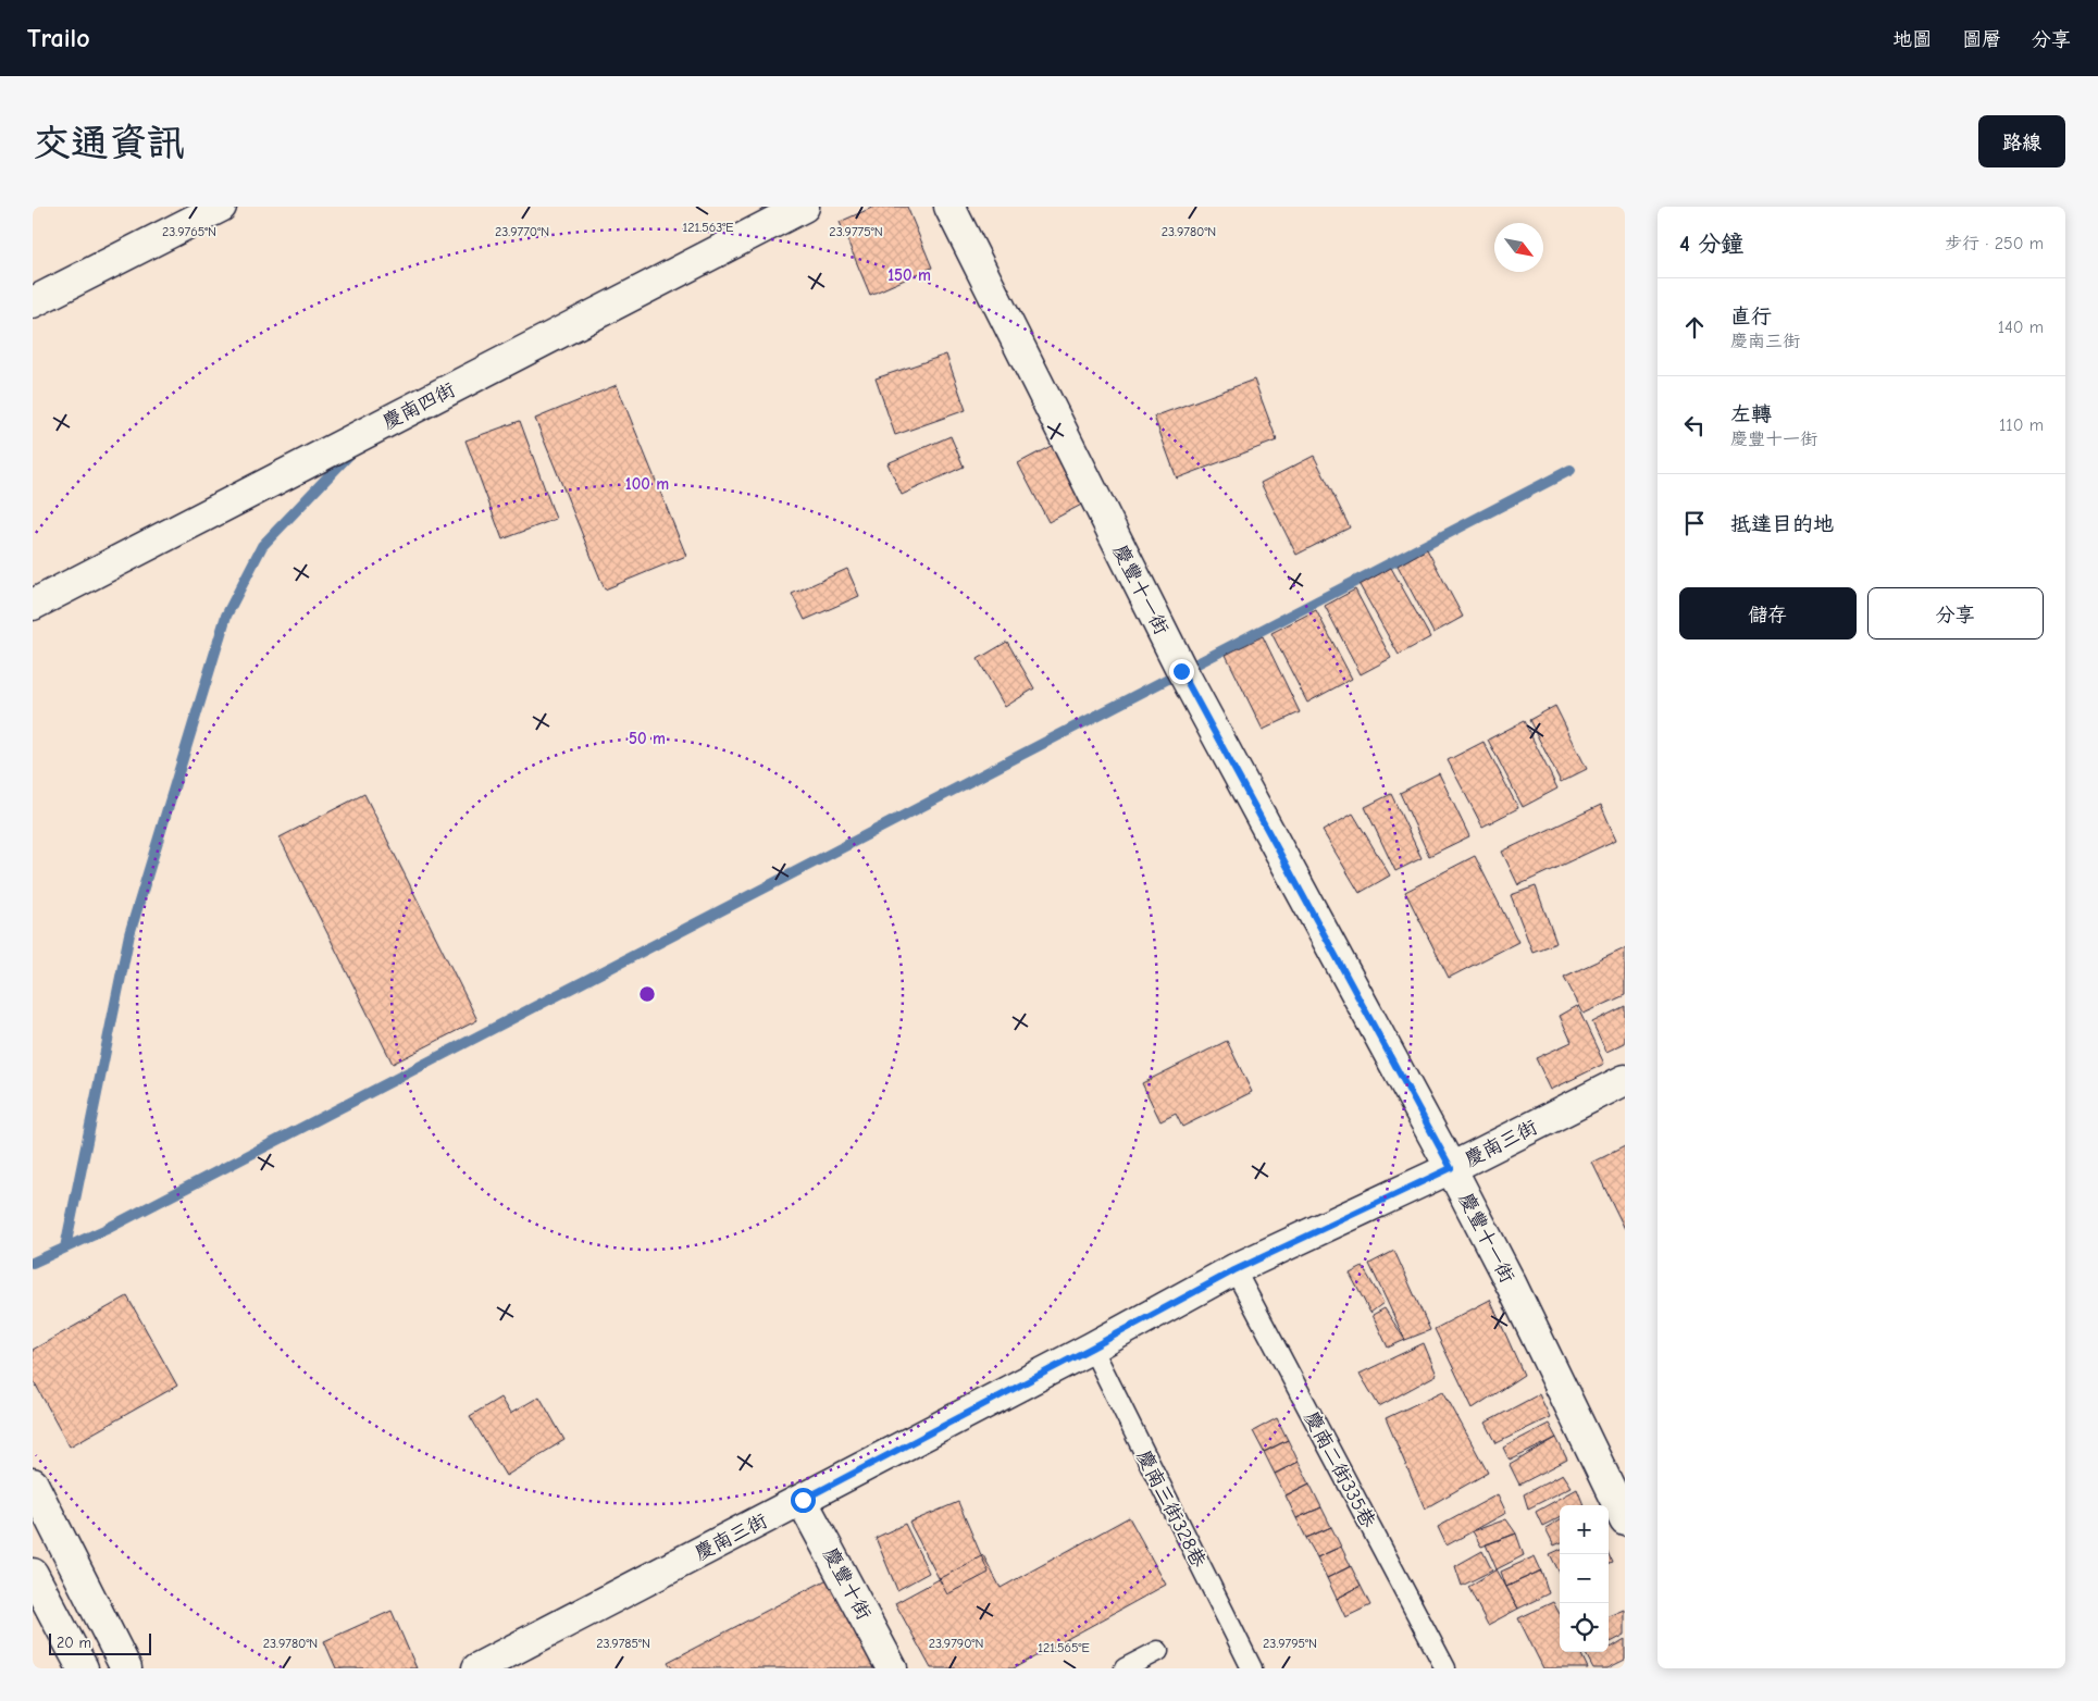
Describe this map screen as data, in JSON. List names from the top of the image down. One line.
{"streets":{"street":["慶南四街","慶豐十一街","慶南三街","慶豐十街"],"lane":["慶南二街335巷","慶南三街328巷"]},"crossings":[["慶豐十一街","慶南三街"],["慶南三街","慶南二街335巷"],["慶南三街","慶南三街328巷"],["慶南三街","慶豐十街"]],"scale_bar":"20 m","north":"bottom right","page":{"header":"Trailo","nav":["地圖","圖層","分享"],"buttons":["路線",["儲存","分享"]],"title":"交通資訊","heading":["4 分鐘","步行 · 250 m"],"list":[["直行","慶南三街","140 m"],["左轉","慶豐十一街","110 m"],"抵達目的地"],"map_buttons":["+","−"],"scale":"20 m"},"coordinates":["121.563°E","23.9765°N","23.9770°N","23.9775°N","23.9780°N","23.9785°N","23.9790°N","23.9795°N","121.565°E"],"rings":["150 m","100 m","50 m"]}
